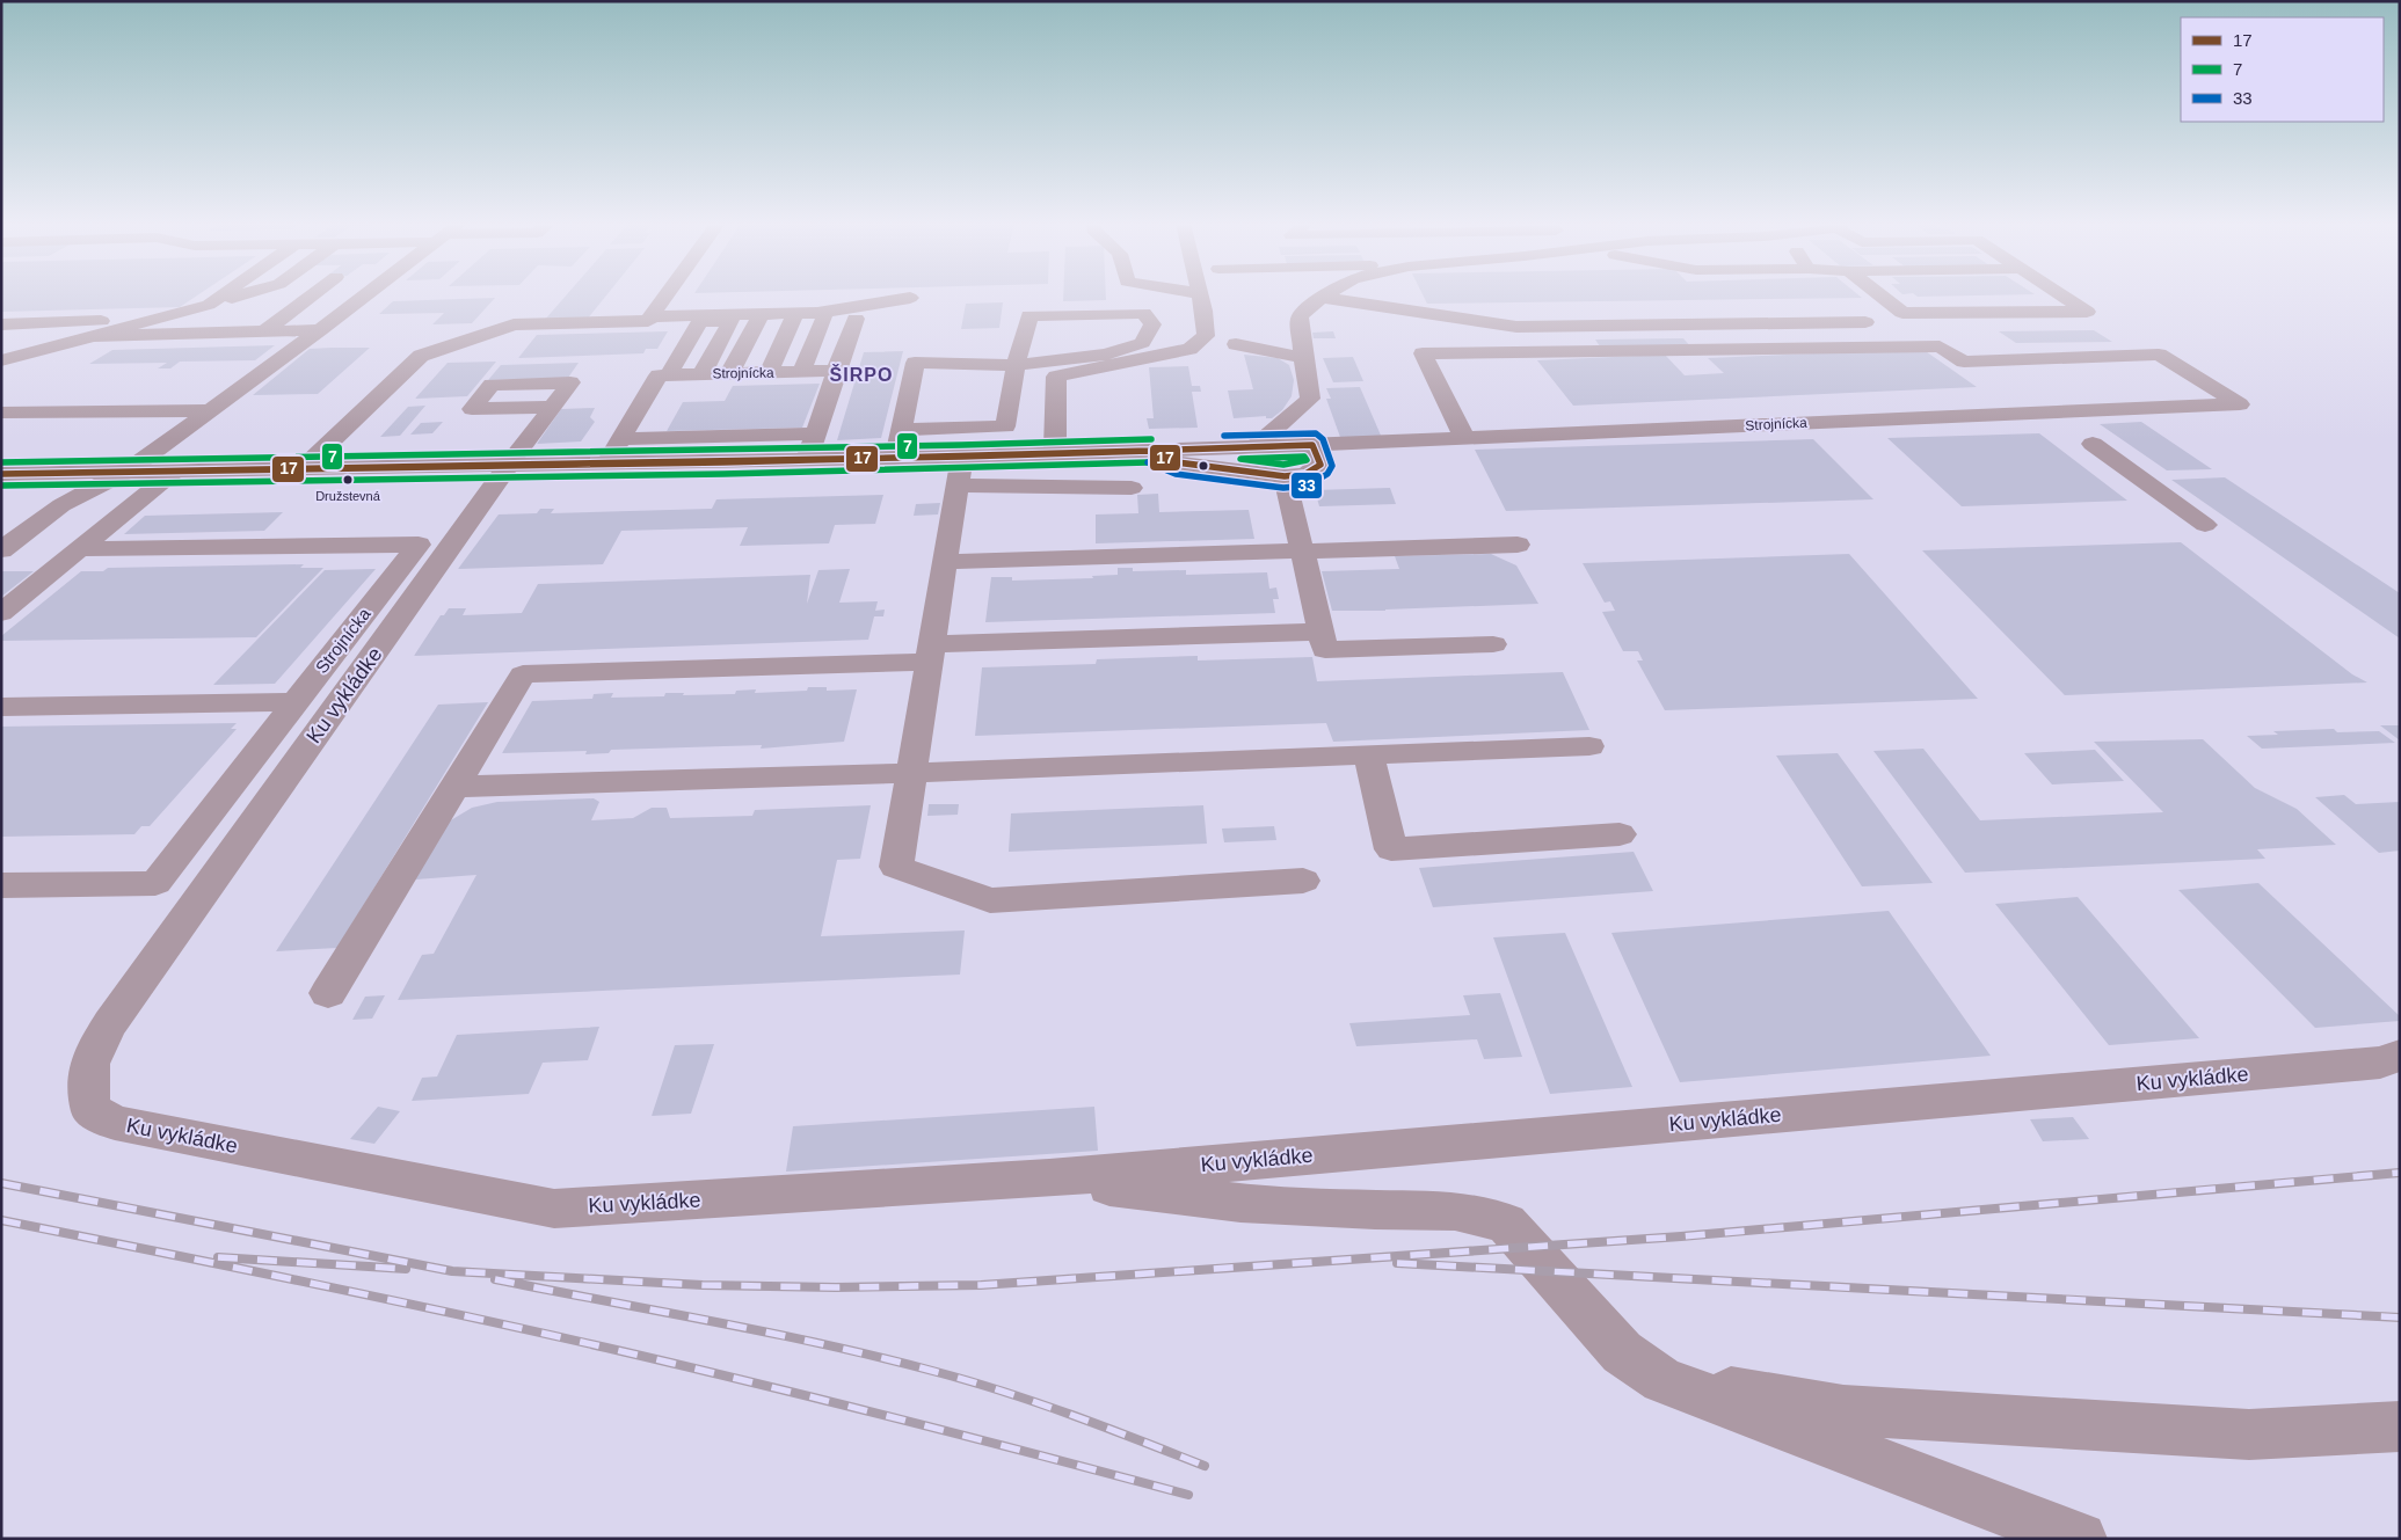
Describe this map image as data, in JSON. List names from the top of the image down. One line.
{"streets":{"street":["Strojnícka","Ku vykládke"]},"crossings":[["Strojnícka","Ku vykládke"]],"districts":["ŠIRPO"],"places":["Družstevná"],"lines":["transit line 33","transit line 7","transit line 17"],"legend":["17","7","33"]}
